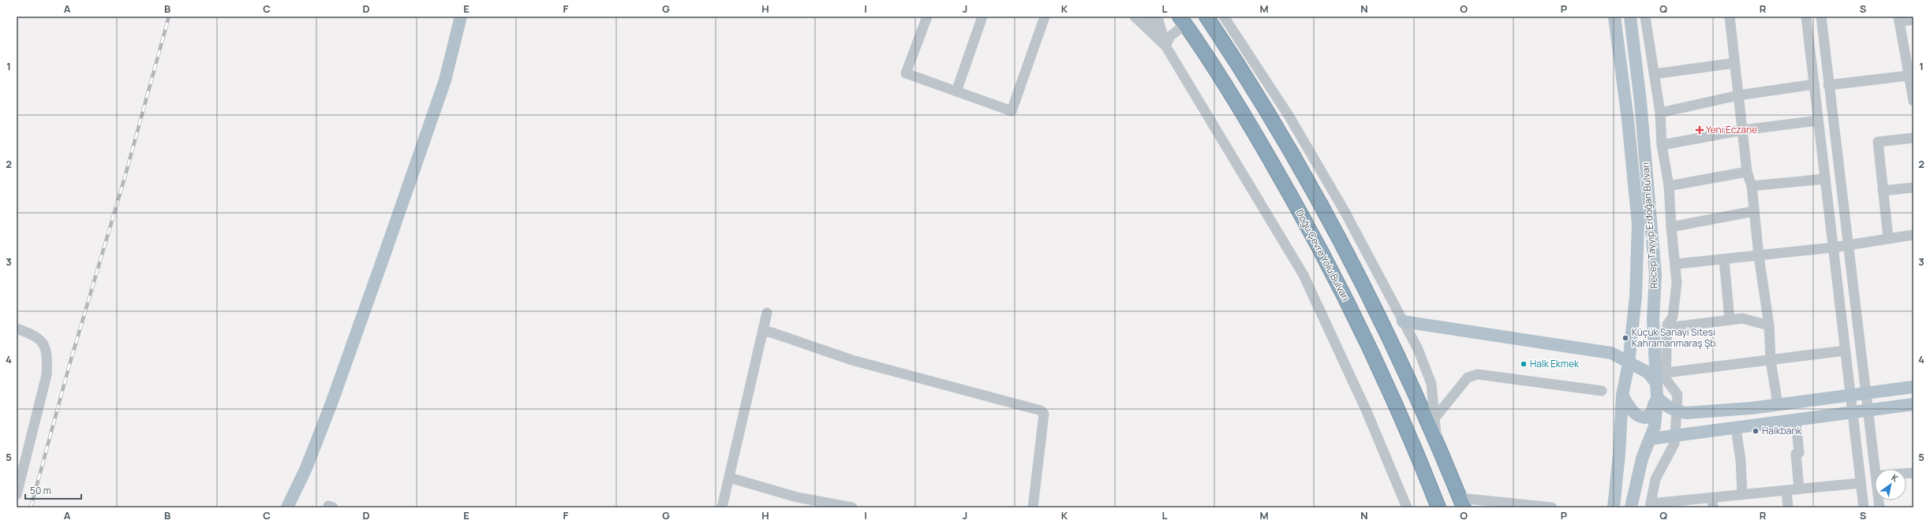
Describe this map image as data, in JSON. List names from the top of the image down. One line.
{"streets":{"highway":["Doğu Çevre Yolu Bulvarı"],"main road":["Recep Tayyip Erdoğan Bulvarı"]},"places":{"health":["Yeni Eczane"],"other":["Küçük Sanayi Sitesi Kahramanmaraş Şb.","Halk Ekmek","Halkbank"]},"scale_bar":"50 m","north":"top right","grid":{"columns":["A","B","C","D","E","F","G","H","I","J","K","L","M","N","O","P","Q","R","S"],"rows":["1","2","3","4","5"]}}
